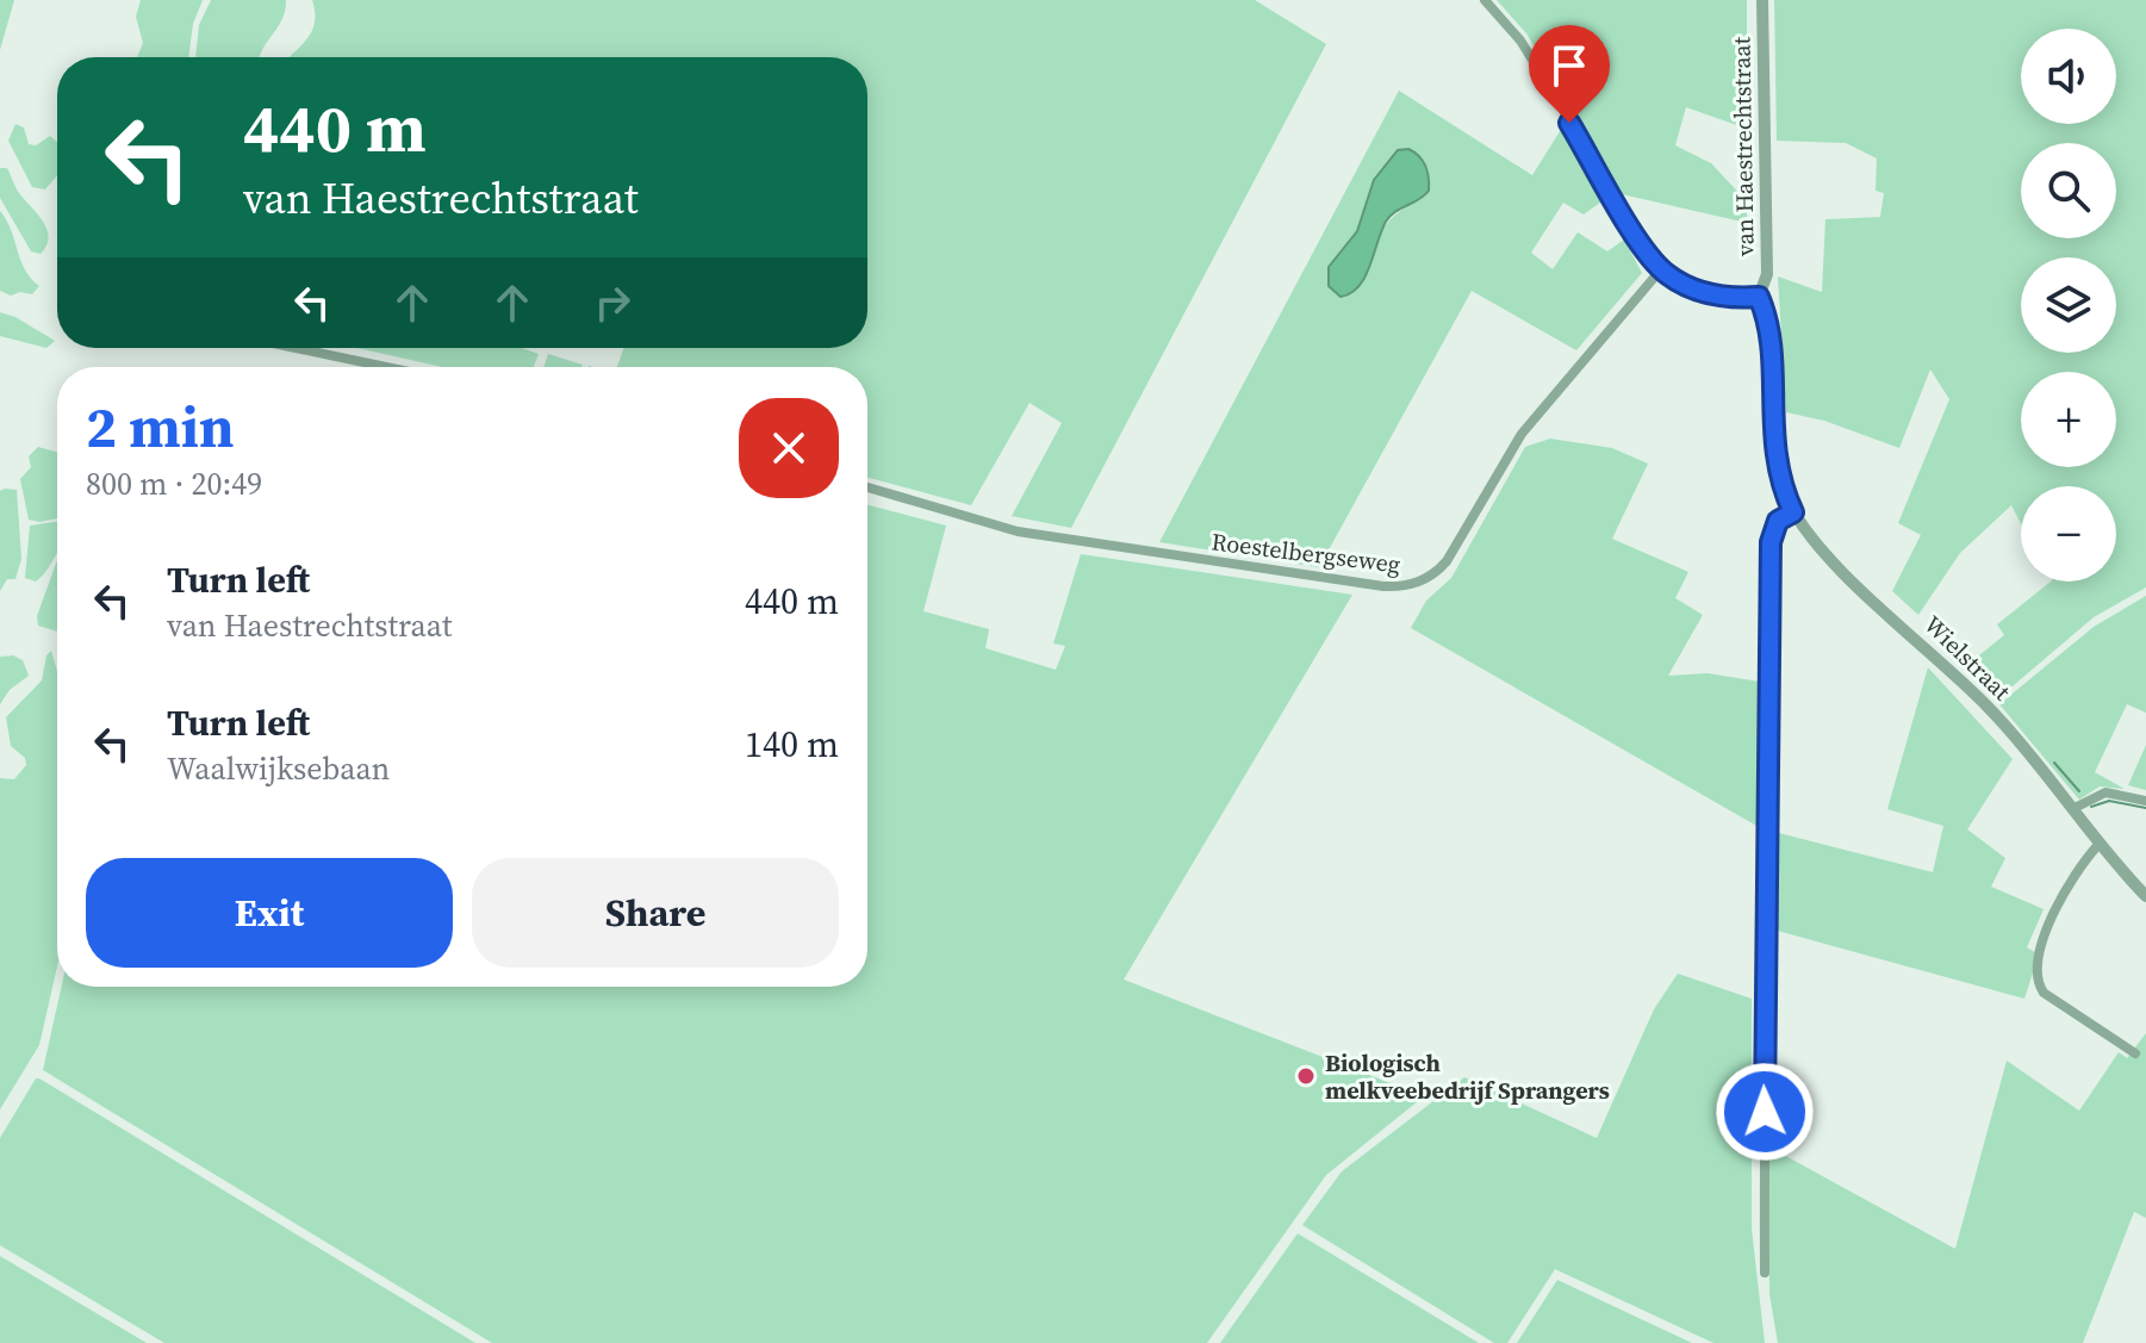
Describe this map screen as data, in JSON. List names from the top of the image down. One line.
{"streets":{"street":["van Haestrechtstraat","Roestelbergseweg","Wielstraat"]},"crossings":[["van Haestrechtstraat","Wielstraat"]],"places":["Biologisch melkveebedrijf Sprangers"],"page":{"map_buttons":["+","−"],"turn":["440 m","van Haestrechtstraat"],"heading":["2 min","800 m · 20:49"],"list":[{"name":"Turn left","note":"van Haestrechtstraat","value":"440 m"},{"name":"Turn left","note":"Waalwijksebaan","value":"140 m"}],"buttons":["Exit","Share"]}}
